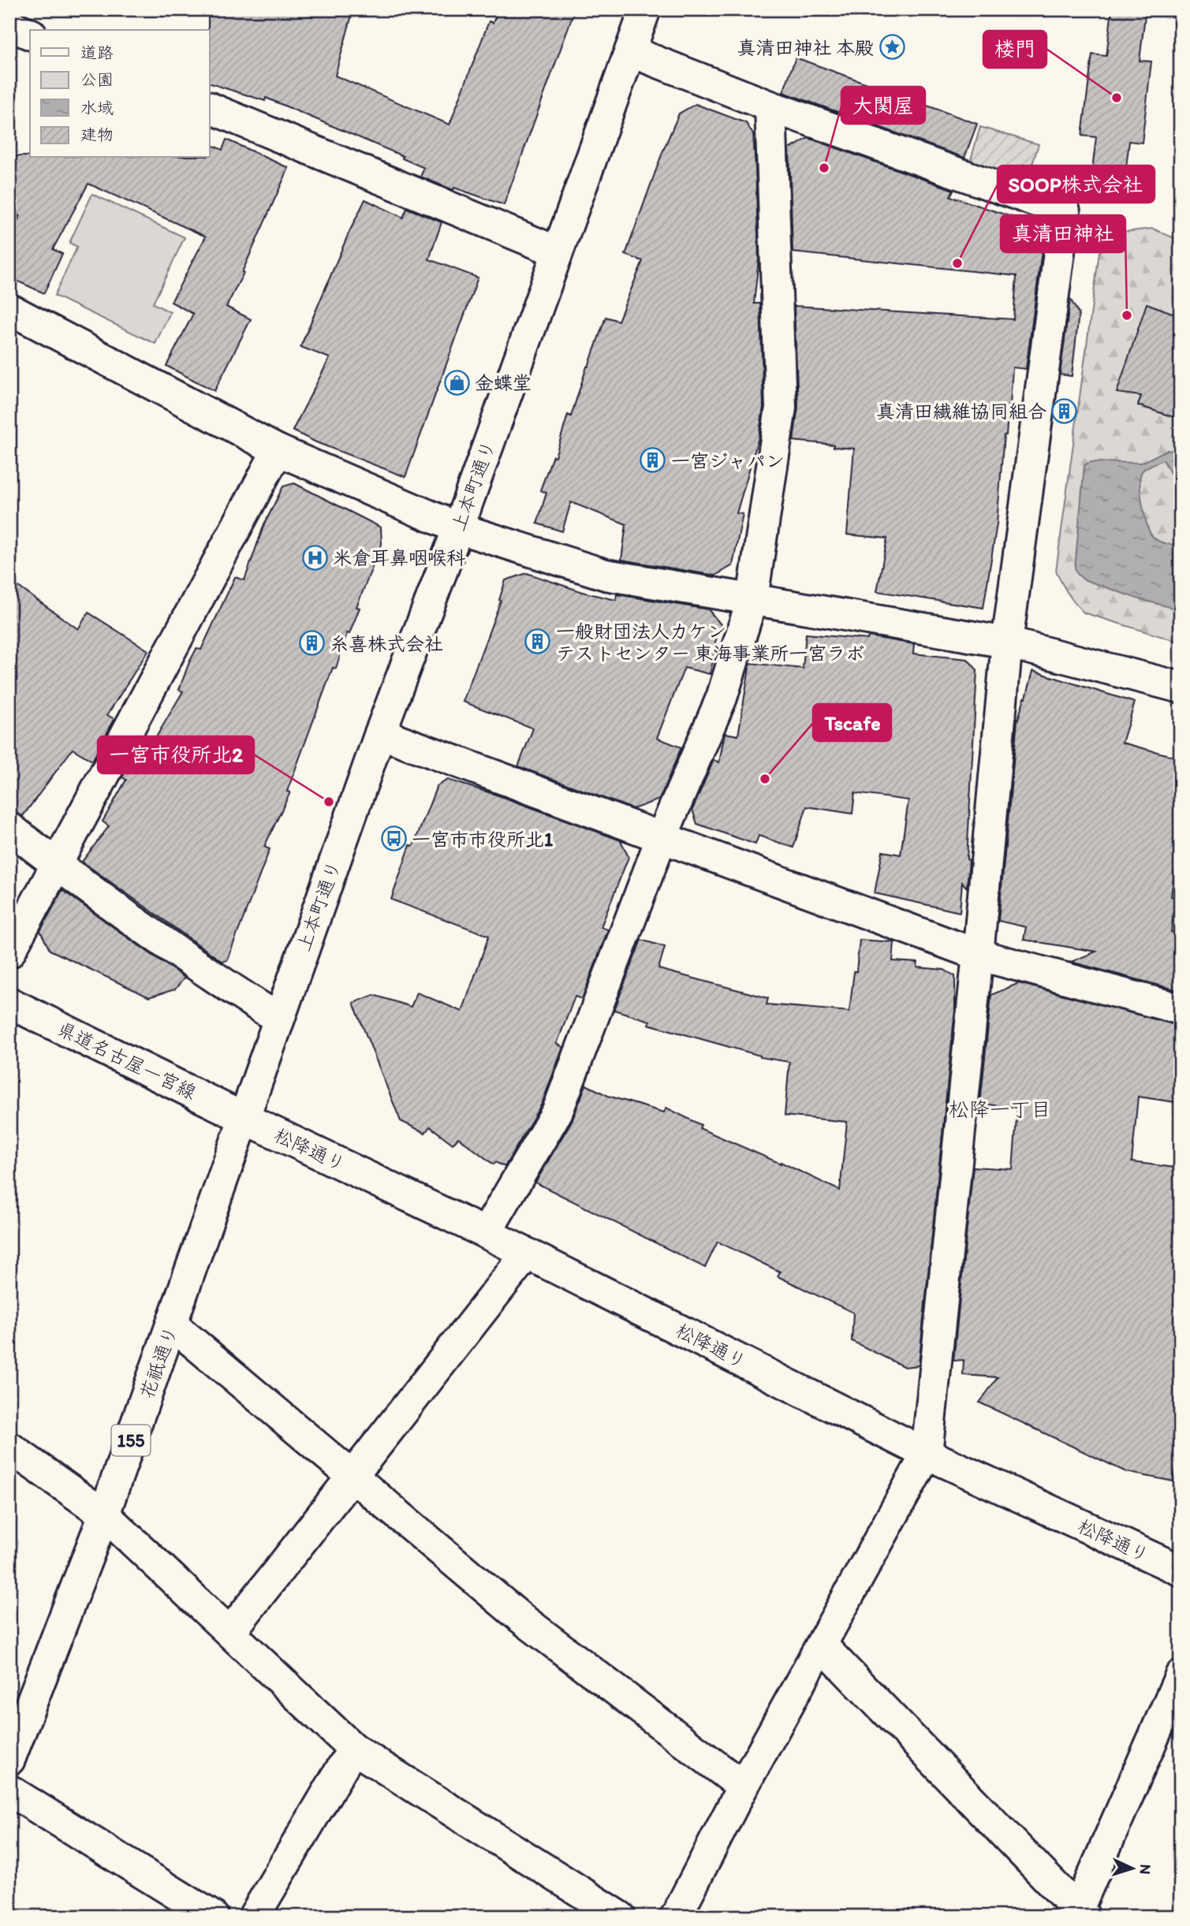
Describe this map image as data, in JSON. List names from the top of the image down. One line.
{"streets":{"main road":["上本町通り","県道名古屋一宮線","松降通り","花祇通り","155"]},"crossings":[["上本町通り","県道名古屋一宮線"],["上本町通り","松降通り"],["上本町通り","花祇通り"],["県道名古屋一宮線","松降通り"],["県道名古屋一宮線","花祇通り"],["松降通り","花祇通り"]],"districts":["松降一丁目"],"places":{"place":["真清田神社 本殿"],"other":["楼門","大関屋","SOOP株式会社","真清田神社","Tscafe","一宮市役所北2"],"shop":["金蝶堂"],"building":["真清田繊維協同組合","一宮ジャパン","一般財団法人カケン テストセンター 東海事業所一宮ラボ","糸喜株式会社"],"hospital":["米倉耳鼻咽喉科"],"bus stop":["一宮市市役所北1"]},"legend":["道路","公園","水域","建物"],"north":"right"}
